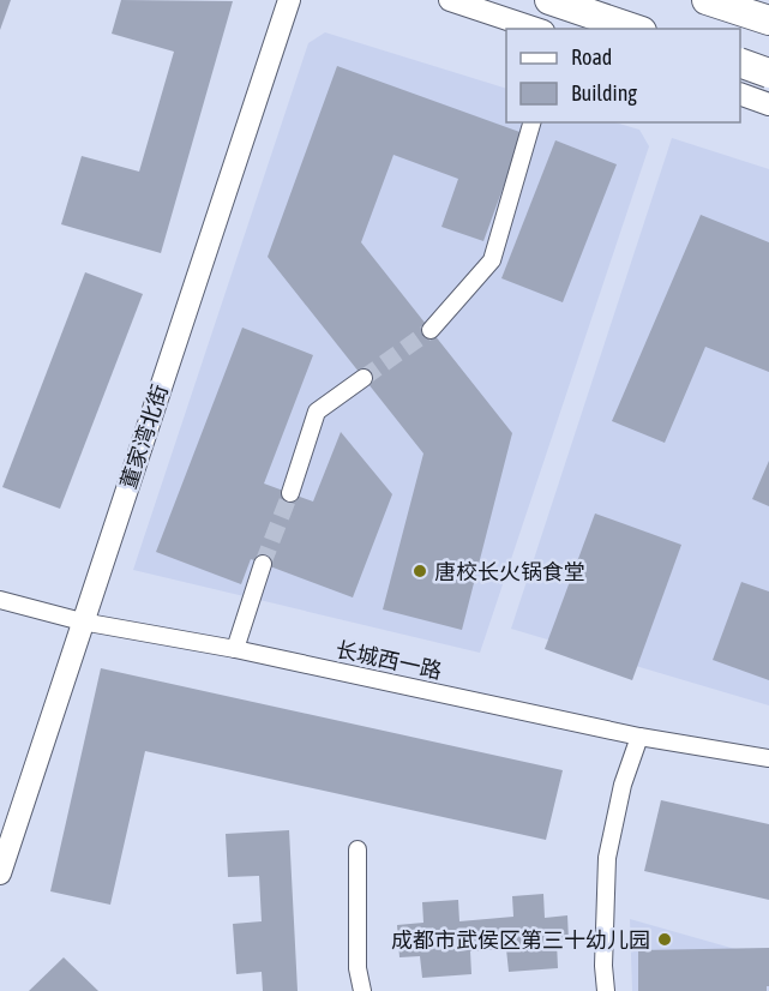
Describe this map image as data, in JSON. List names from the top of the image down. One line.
{"streets":{"street":["董家湾北街","长城西一路"]},"crossings":[["董家湾北街","长城西一路"]],"places":["唐校长火锅食堂","成都市武侯区第三十幼儿园"],"legend":["Road","Building"]}
